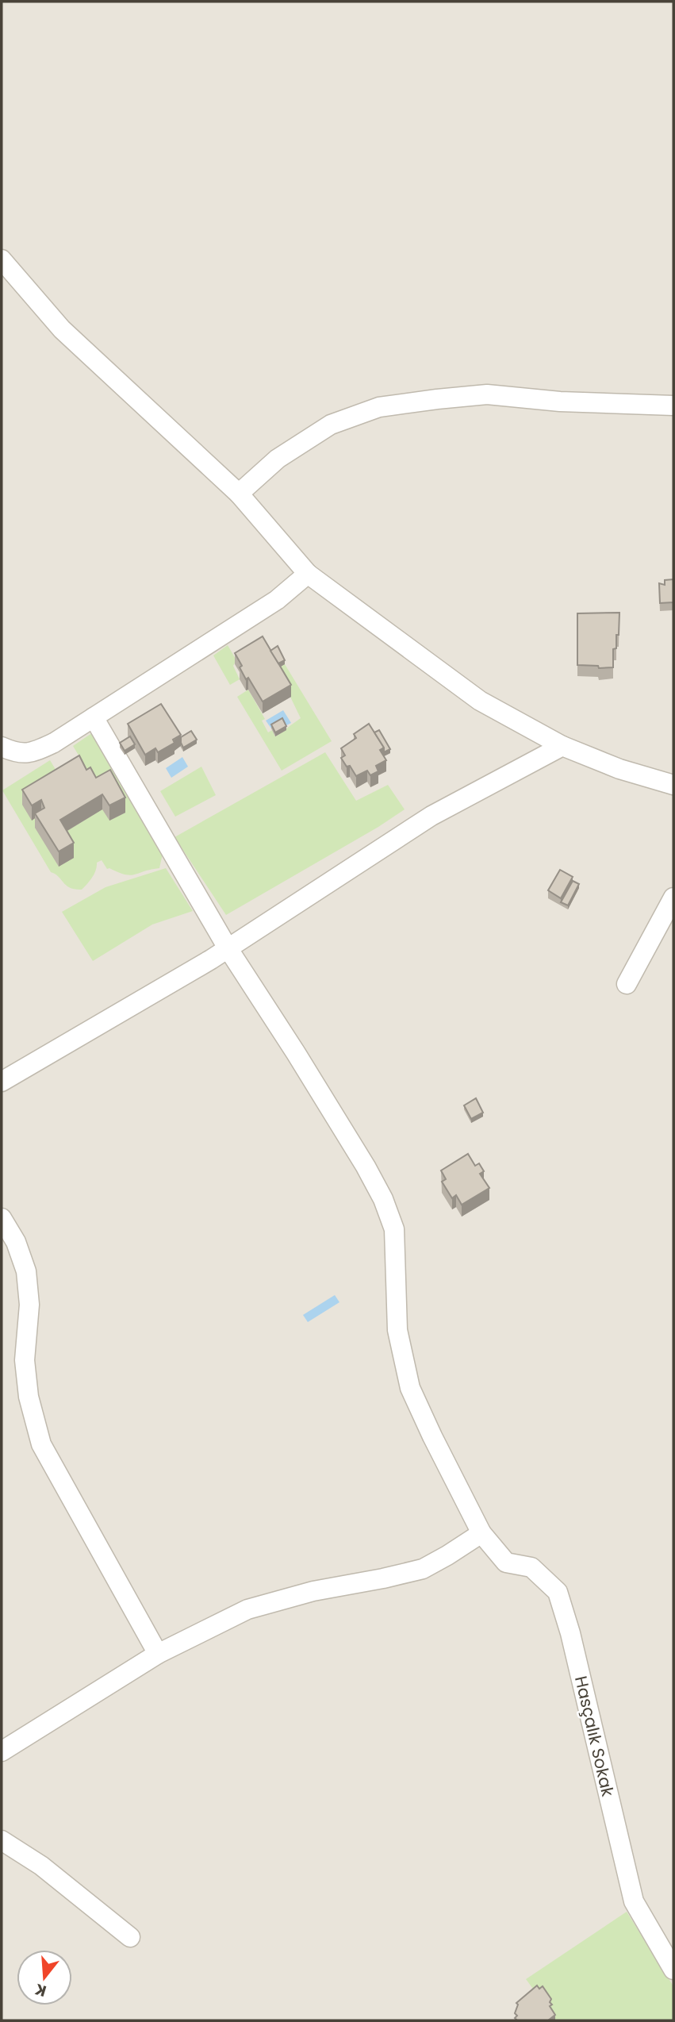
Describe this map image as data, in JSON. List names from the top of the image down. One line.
{"streets":{"street":["Hasçalık Sokak"]},"north":"bottom"}
